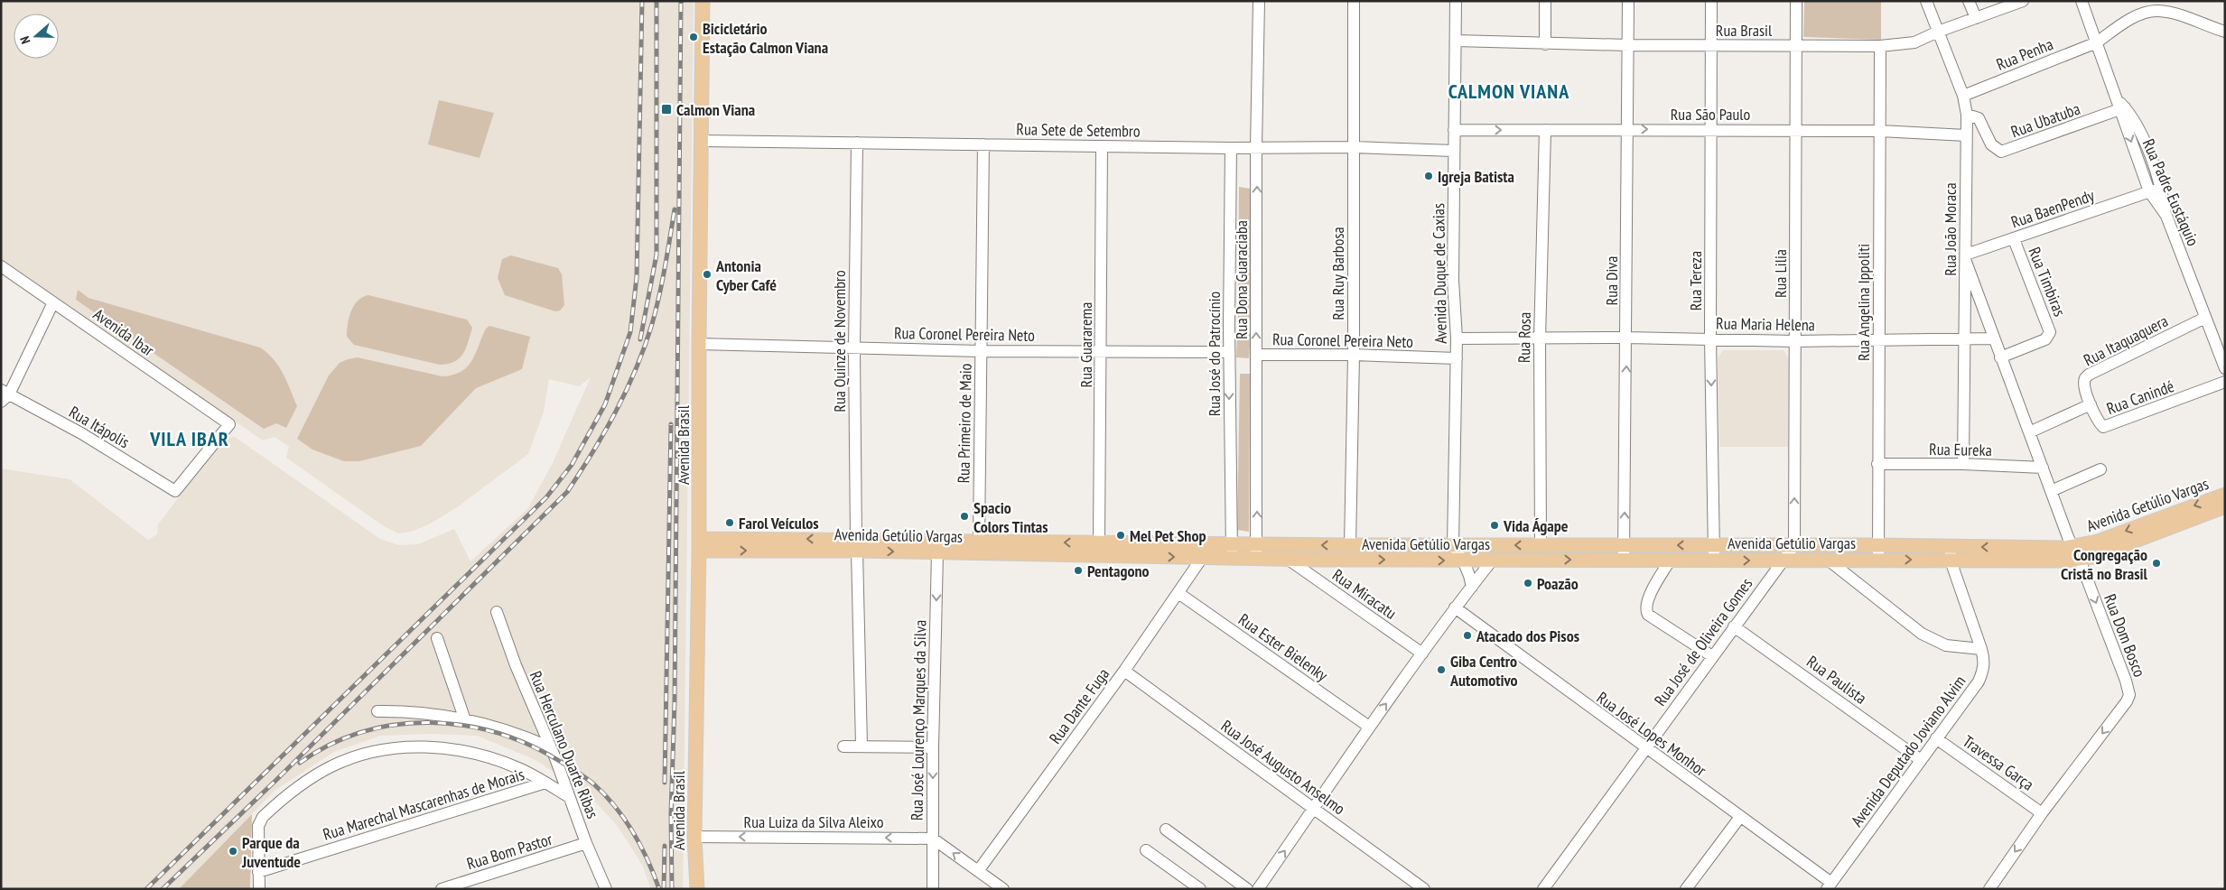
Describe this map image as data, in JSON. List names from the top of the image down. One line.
{"streets":{"main road":["Avenida Brasil","Avenida Getúlio Vargas"],"street":["Rua Brasil","Rua Penha","Rua São Paulo","Rua Ubatuba","Rua Sete de Setembro","Rua Padre Eustáquio","Rua BaenPendy","Rua João Moraca","Rua Ruy Barbosa","Avenida Duque de Caxias","Rua Lilia","Rua Dona Guaraciaba","Rua Diva","Rua Tereza","Rua Timbiras","Rua Angelina Ippoliti","Rua Maria Helena","Avenida Ibar","Rua Coronel Pereira Neto","Rua Rosa","Rua Itaquaquera","Rua Quinze de Novembro","Rua Guararema","Rua José do Patrocínio","Rua Canindé","Rua Primeiro de Maio","Rua Itápolis","Rua Eureka","Rua Miracatu","Rua Dom Bosco","Rua José de Oliveira Gomes","Rua Ester Bielenky","Rua Paulista","Rua Dante Fuga","Rua José Lourenço Marques da Silva","Rua José Lopes Monhor","Rua Herculano Duarte Ribas","Avenida Deputado Joviano Alvim","Travessa Garça","Rua José Augusto Anselmo","Rua Marechal Mascarenhas de Morais","Rua Luiza da Silva Aleixo","Rua Bom Pastor"]},"crossings":[["Rua Brasil","Rua João Moraca"],["Rua Brasil","Avenida Duque de Caxias"],["Rua Brasil","Rua Lilia"],["Rua Brasil","Rua Diva"],["Rua Brasil","Rua Tereza"],["Rua Brasil","Rua Angelina Ippoliti"],["Rua Penha","Rua João Moraca"],["Rua São Paulo","Rua João Moraca"],["Rua São Paulo","Avenida Duque de Caxias"],["Rua São Paulo","Rua Lilia"],["Rua São Paulo","Rua Diva"],["Rua São Paulo","Rua Tereza"],["Rua São Paulo","Rua Angelina Ippoliti"],["Rua São Paulo","Rua Rosa"],["Rua Ubatuba","Rua Padre Eustáquio"],["Rua Ubatuba","Rua João Moraca"],["Rua Sete de Setembro","Rua Ruy Barbosa"],["Rua Sete de Setembro","Avenida Duque de Caxias"],["Rua Sete de Setembro","Rua Dona Guaraciaba"],["Rua Sete de Setembro","Rua Quinze de Novembro"],["Rua Sete de Setembro","Rua Guararema"],["Rua Sete de Setembro","Rua José do Patrocínio"],["Rua Sete de Setembro","Rua Primeiro de Maio"],["Rua Sete de Setembro","Avenida Brasil"],["Rua Padre Eustáquio","Rua BaenPendy"],["Rua Padre Eustáquio","Rua Itaquaquera"],["Rua BaenPendy","Rua João Moraca"],["Rua BaenPendy","Rua Timbiras"],["Rua BaenPendy","Rua Dom Bosco"],["Rua João Moraca","Rua Maria Helena"],["Rua João Moraca","Rua Eureka"],["Rua João Moraca","Rua Dom Bosco"],["Rua Ruy Barbosa","Rua Coronel Pereira Neto"],["Rua Ruy Barbosa","Avenida Getúlio Vargas"],["Avenida Duque de Caxias","Rua Maria Helena"],["Avenida Duque de Caxias","Rua Coronel Pereira Neto"],["Avenida Duque de Caxias","Avenida Getúlio Vargas"],["Rua Lilia","Rua Maria Helena"],["Rua Lilia","Avenida Getúlio Vargas"],["Rua Lilia","Rua José de Oliveira Gomes"],["Rua Dona Guaraciaba","Rua Coronel Pereira Neto"],["Rua Dona Guaraciaba","Avenida Getúlio Vargas"],["Rua Diva","Rua Maria Helena"],["Rua Diva","Avenida Getúlio Vargas"],["Rua Tereza","Rua Maria Helena"],["Rua Tereza","Avenida Getúlio Vargas"],["Rua Timbiras","Rua Dom Bosco"],["Rua Angelina Ippoliti","Rua Maria Helena"],["Rua Angelina Ippoliti","Rua Eureka"],["Rua Angelina Ippoliti","Avenida Getúlio Vargas"],["Rua Maria Helena","Rua Rosa"],["Rua Maria Helena","Rua Dom Bosco"],["Avenida Ibar","Rua Itápolis"],["Rua Coronel Pereira Neto","Rua Quinze de Novembro"],["Rua Coronel Pereira Neto","Rua Guararema"],["Rua Coronel Pereira Neto","Rua José do Patrocínio"],["Rua Coronel Pereira Neto","Rua Primeiro de Maio"],["Rua Coronel Pereira Neto","Avenida Brasil"],["Rua Rosa","Avenida Getúlio Vargas"],["Rua Itaquaquera","Rua Canindé"],["Rua Quinze de Novembro","Avenida Getúlio Vargas"],["Rua Guararema","Avenida Getúlio Vargas"],["Rua José do Patrocínio","Avenida Getúlio Vargas"],["Rua Canindé","Rua Dom Bosco"],["Rua Primeiro de Maio","Avenida Getúlio Vargas"],["Avenida Brasil","Avenida Getúlio Vargas"],["Avenida Brasil","Rua Luiza da Silva Aleixo"],["Rua Eureka","Rua Dom Bosco"],["Avenida Getúlio Vargas","Rua Miracatu"],["Avenida Getúlio Vargas","Rua Dom Bosco"],["Avenida Getúlio Vargas","Rua José de Oliveira Gomes"],["Avenida Getúlio Vargas","Rua Dante Fuga"],["Avenida Getúlio Vargas","Rua José Lourenço Marques da Silva"],["Avenida Getúlio Vargas","Avenida Deputado Joviano Alvim"],["Rua Dom Bosco","Travessa Garça"],["Rua José de Oliveira Gomes","Rua Paulista"],["Rua José de Oliveira Gomes","Rua José Lopes Monhor"],["Rua Ester Bielenky","Rua Dante Fuga"],["Rua Paulista","Avenida Deputado Joviano Alvim"],["Rua Dante Fuga","Rua José Augusto Anselmo"],["Rua José Lourenço Marques da Silva","Rua Luiza da Silva Aleixo"],["Rua José Lopes Monhor","Avenida Deputado Joviano Alvim"],["Rua Herculano Duarte Ribas","Rua Bom Pastor"],["Avenida Deputado Joviano Alvim","Travessa Garça"]],"one_way":["Rua Lilia","Rua Dona Guaraciaba","Rua Diva","Rua Tereza","Rua José do Patrocínio","Rua Dom Bosco","Rua José Lourenço Marques da Silva"],"districts":["CALMON VIANA","VILA IBAR"],"places":{"other":["Bicicletário Estação Calmon Viana","Igreja Batista","Antonia Cyber Café","Spacio Colors Tintas","Farol Veículos","Vida Ágape","Mel Pet Shop","Congregação Cristã no Brasil","Pentagono","Poazão","Atacado dos Pisos","Giba Centro Automotivo","Parque da Juventude"],"transit":["Calmon Viana"]},"north":"left"}
